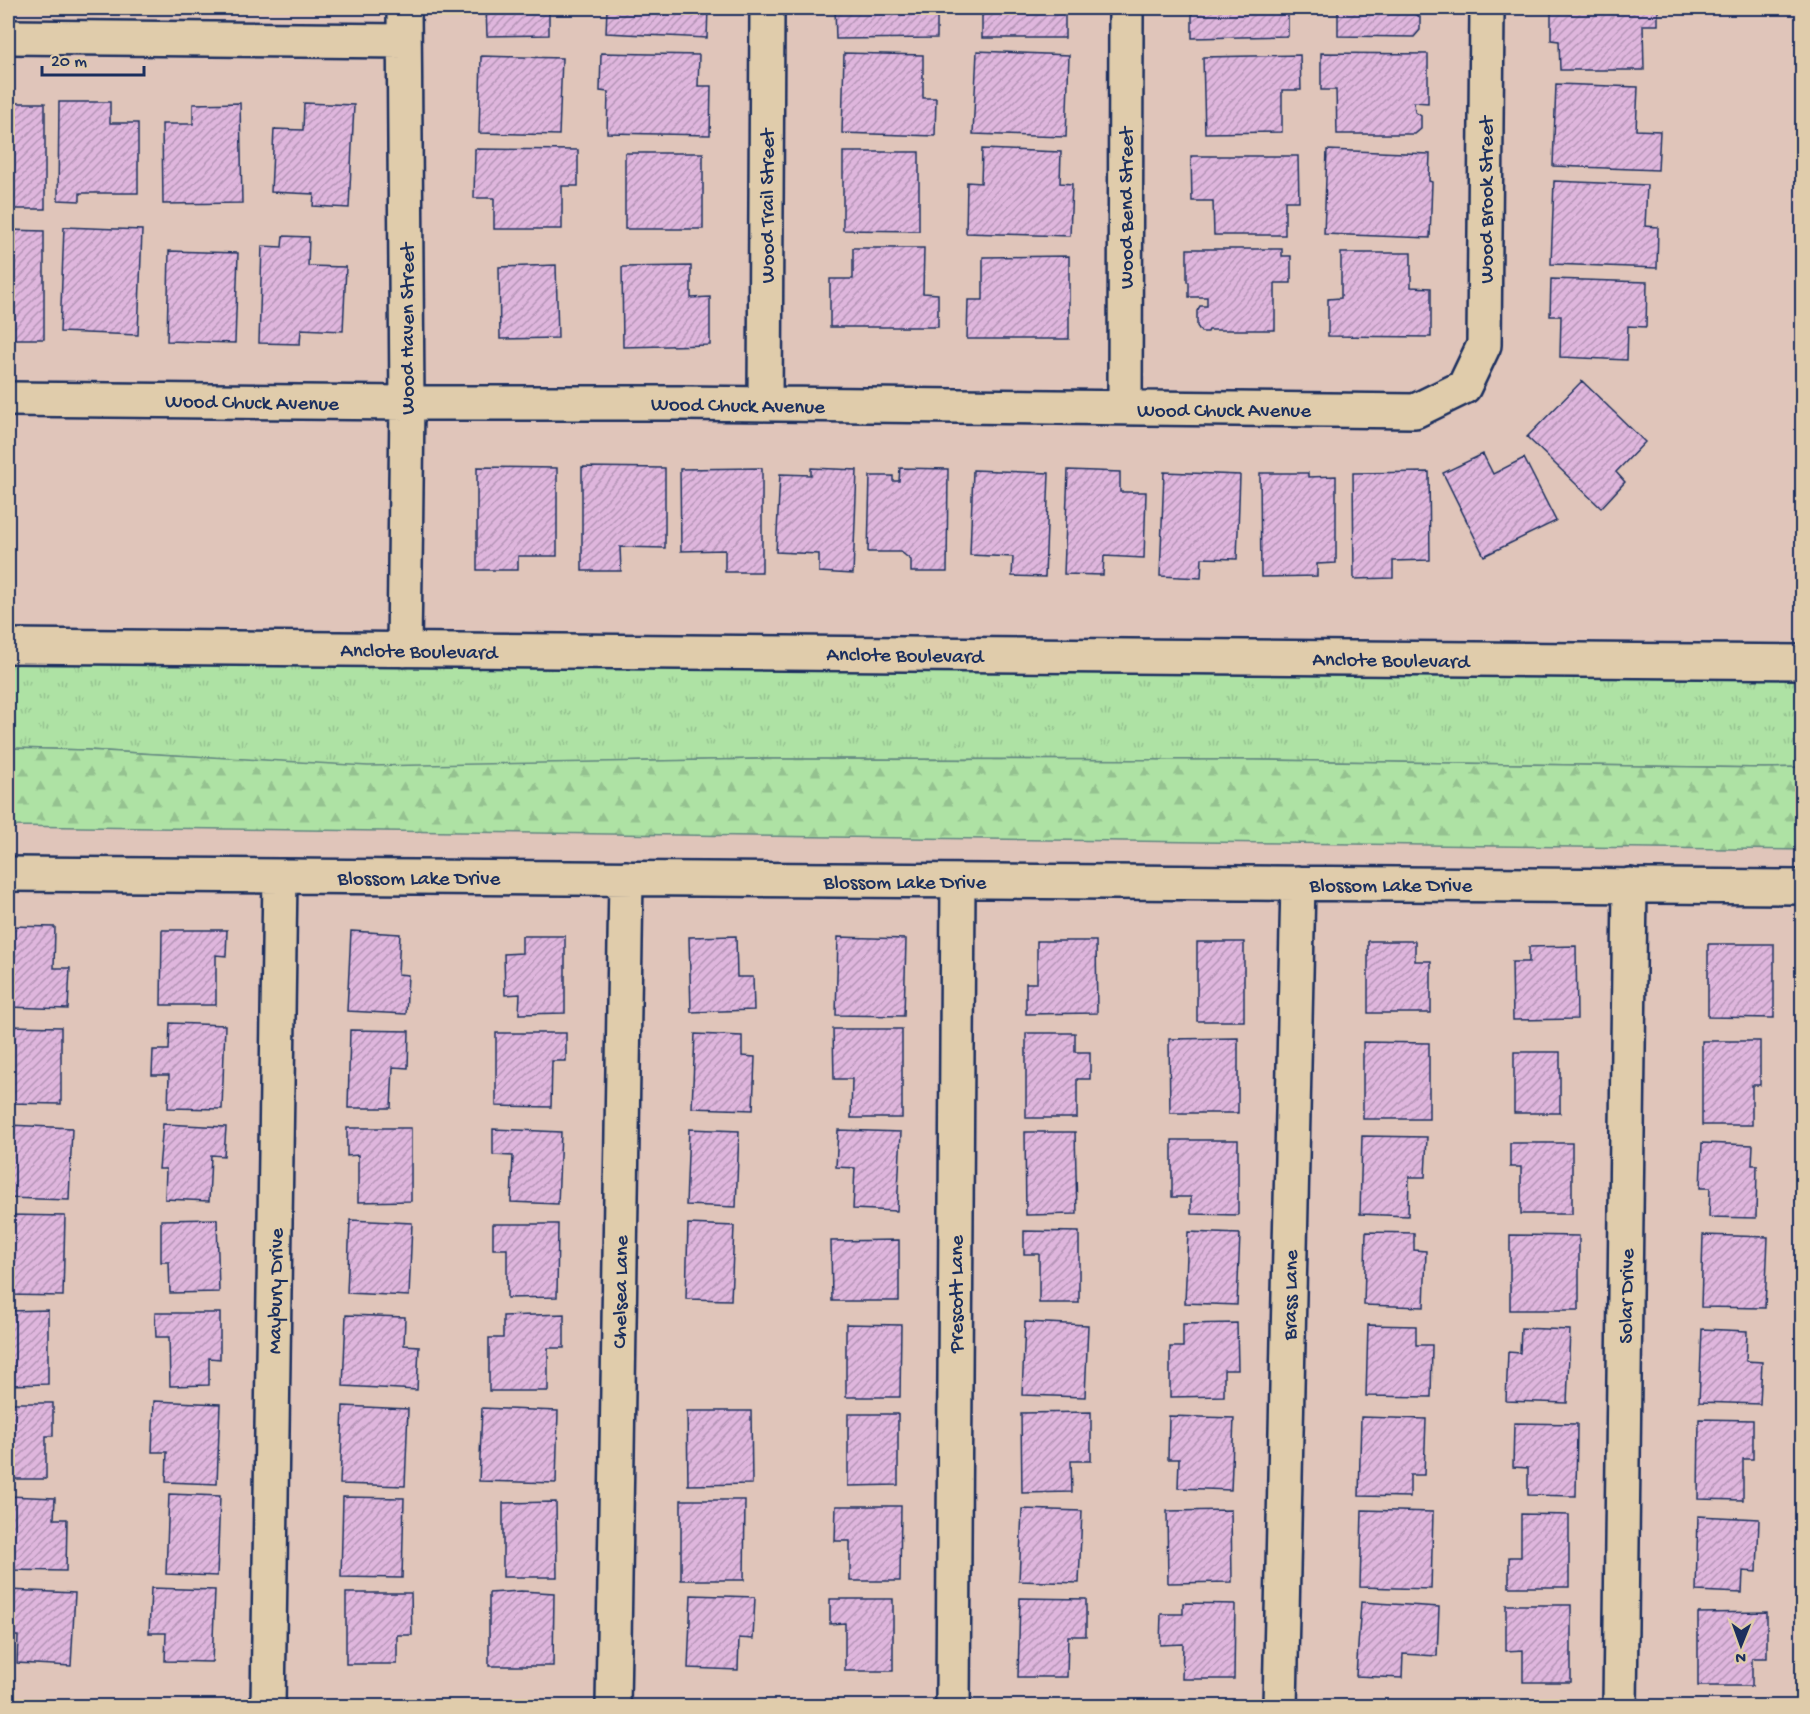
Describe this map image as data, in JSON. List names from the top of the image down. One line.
{"streets":{"street":["Wood Brook Street","Wood Trail Street","Wood Bend Street","Wood Haven Street","Wood Chuck Avenue","Anclote Boulevard","Blossom Lake Drive","Maybury Drive","Chelsea Lane","Prescott Lane","Brass Lane","Solar Drive"]},"crossings":[["Wood Brook Street","Wood Chuck Avenue"],["Wood Trail Street","Wood Chuck Avenue"],["Wood Bend Street","Wood Chuck Avenue"],["Wood Haven Street","Wood Chuck Avenue"],["Wood Haven Street","Anclote Boulevard"],["Blossom Lake Drive","Maybury Drive"],["Blossom Lake Drive","Chelsea Lane"],["Blossom Lake Drive","Prescott Lane"],["Blossom Lake Drive","Brass Lane"],["Blossom Lake Drive","Solar Drive"]],"scale_bar":"20 m","north":"bottom"}
